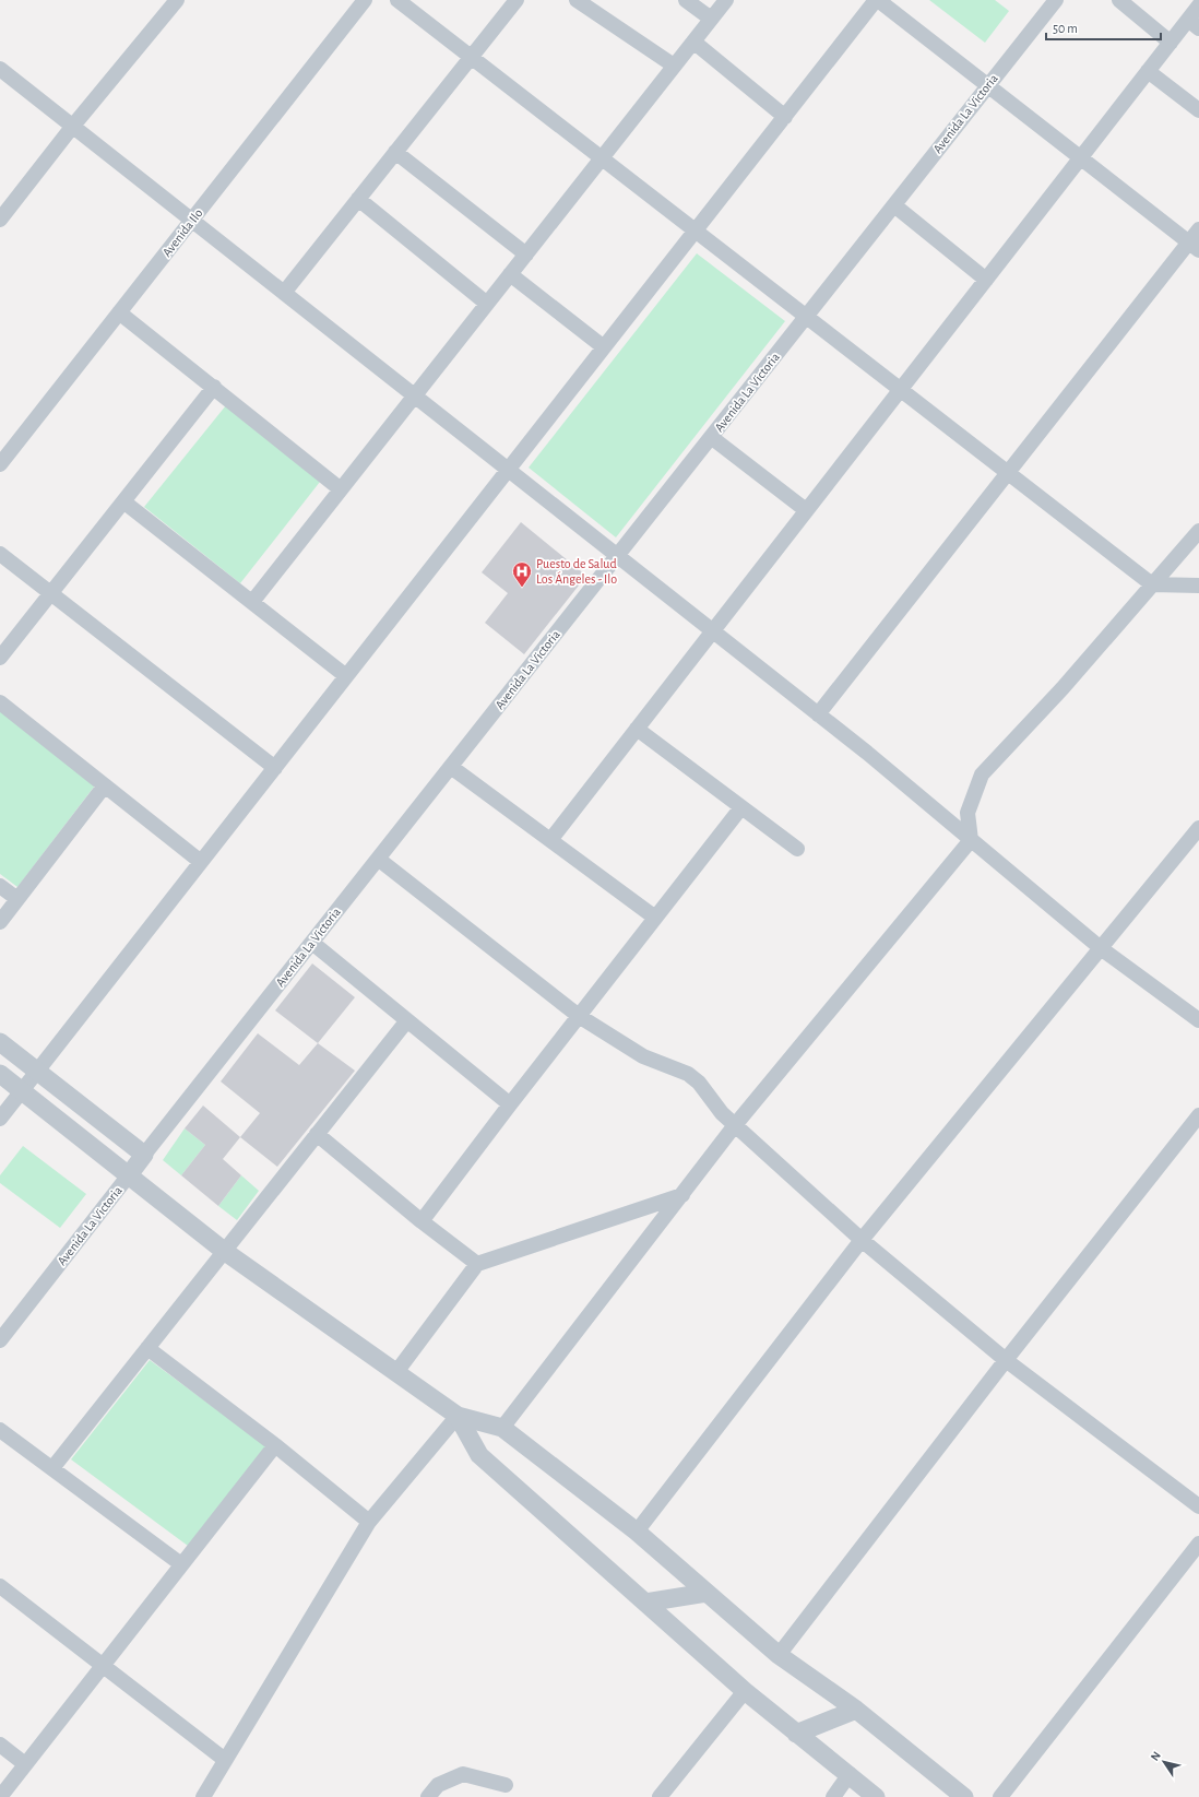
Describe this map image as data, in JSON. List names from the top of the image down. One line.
{"streets":{"street":["Avenida La Victoria","Avenida Ilo"]},"places":{"hospital":["Puesto de Salud Los Ángeles - Ilo"]},"scale_bar":"50 m","north":"top left"}
